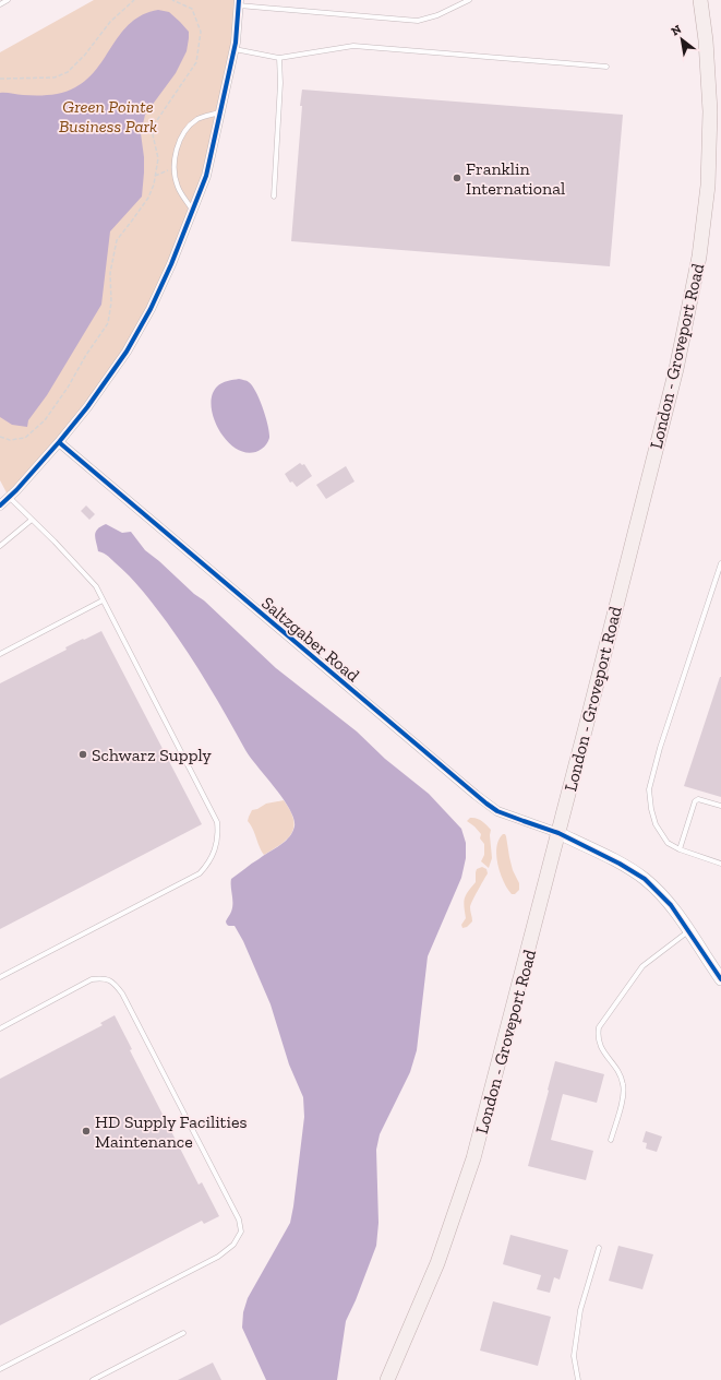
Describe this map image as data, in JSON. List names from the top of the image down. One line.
{"streets":{"main road":["London - Groveport Road"],"street":["Saltzgaber Road"]},"crossings":[["London - Groveport Road","Saltzgaber Road"]],"parks":["Green Pointe Business Park"],"places":["Franklin International","Schwarz Supply","HD Supply Facilities Maintenance"],"north":"top left"}
